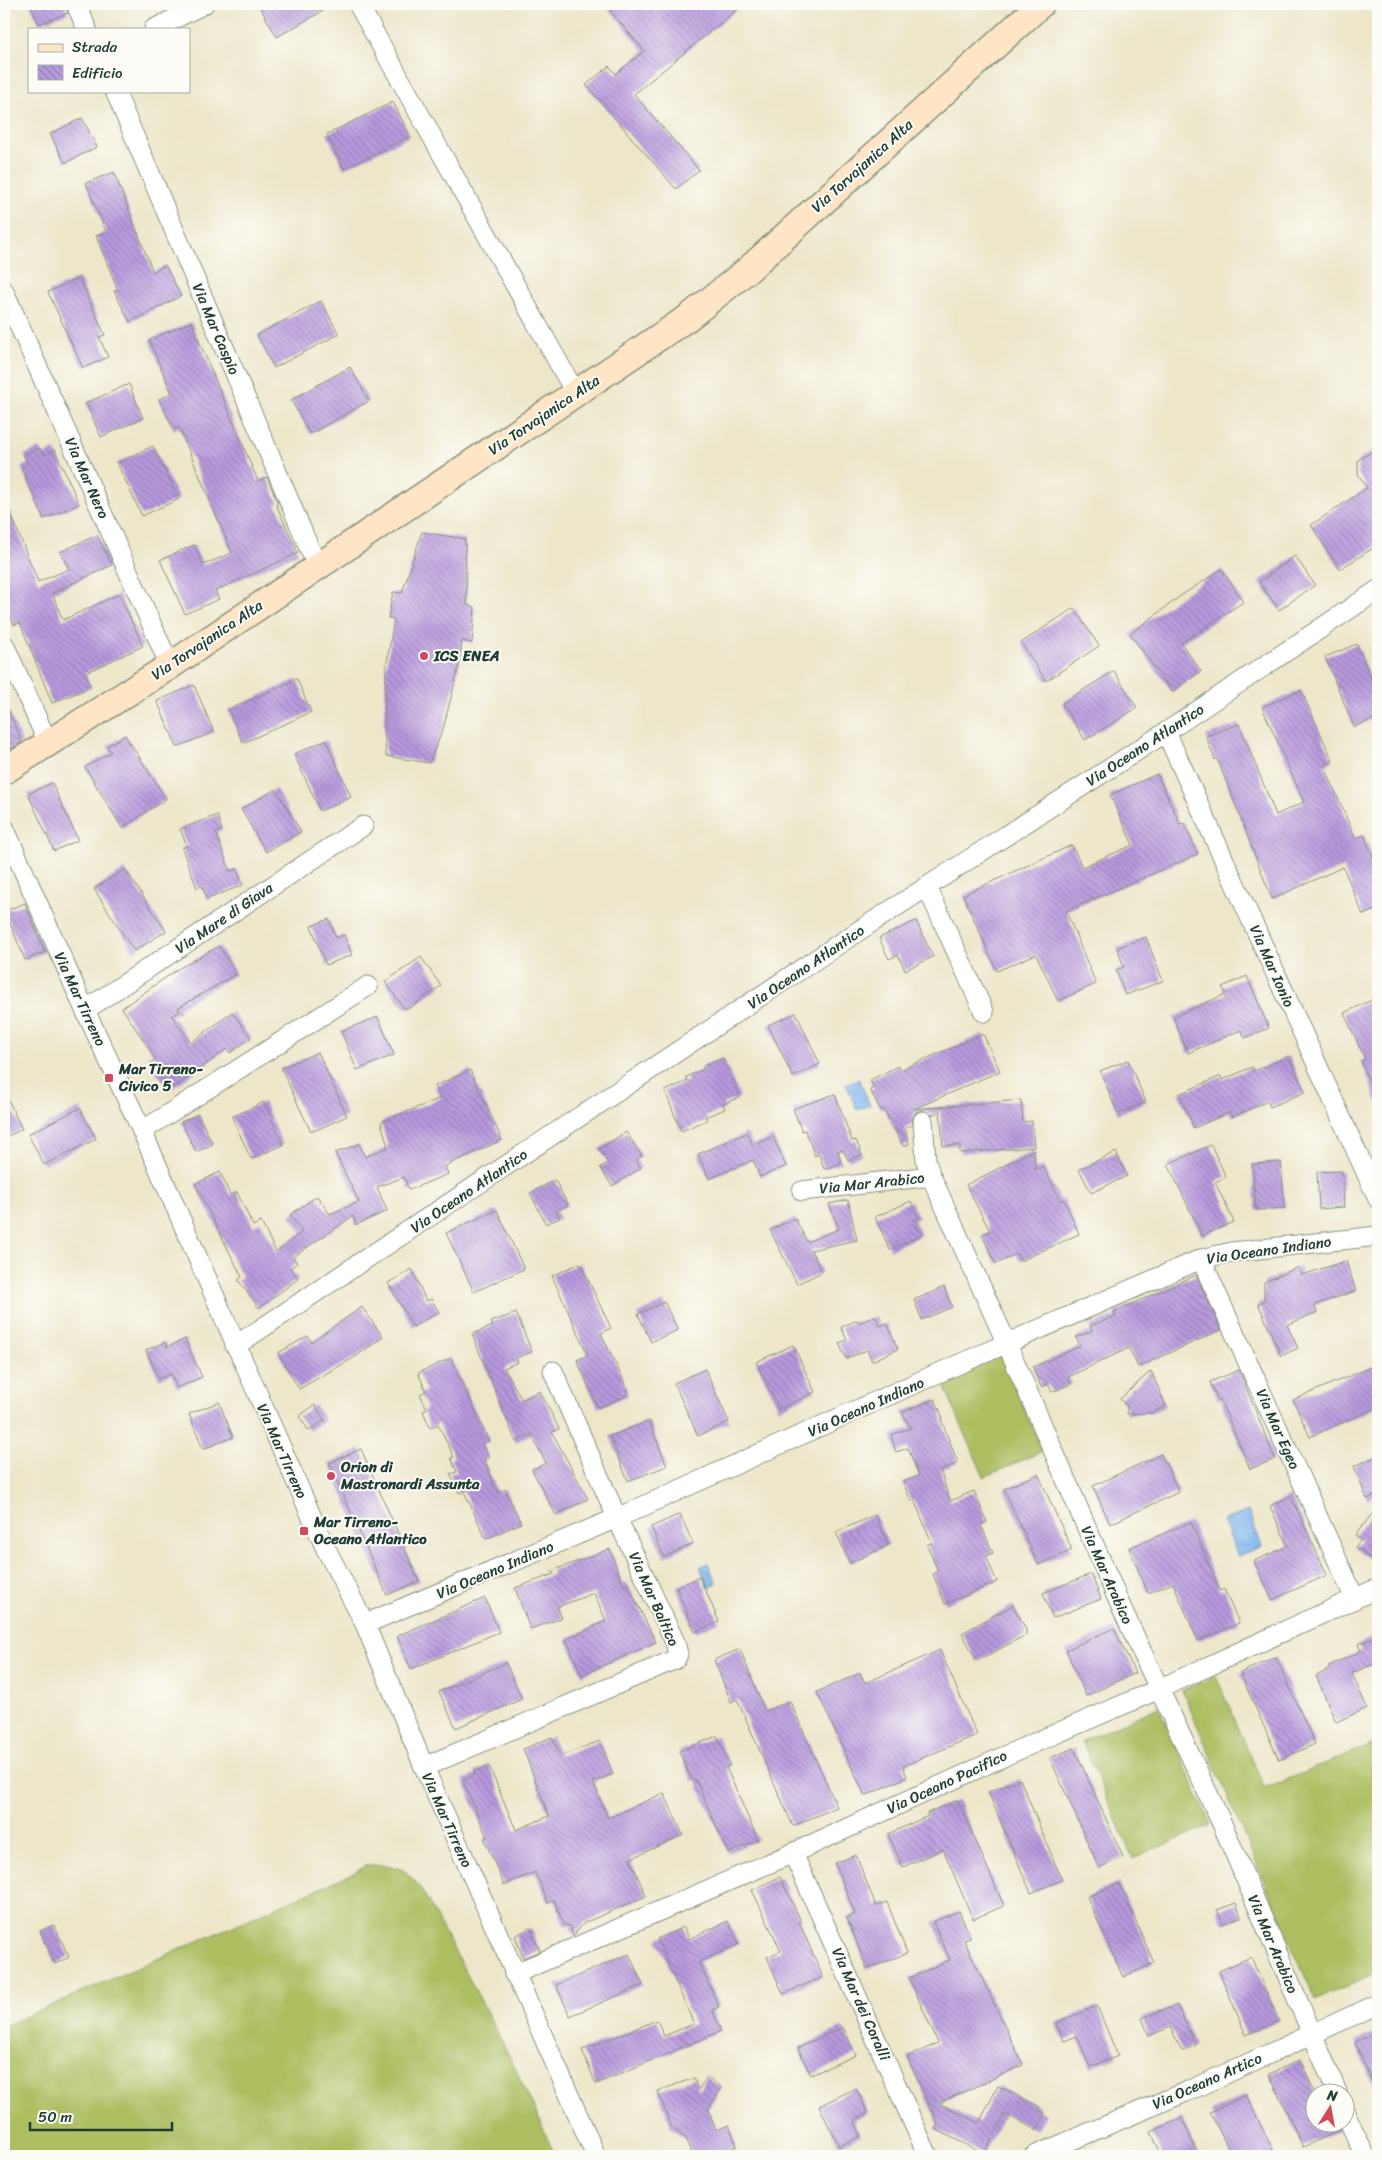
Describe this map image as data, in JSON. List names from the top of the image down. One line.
{"streets":{"street":["Via Torvajanica Alta","Via Mar Caspio","Via Mar Nero","Via Oceano Atlantico","Via Mare di Giava","Via Mar Ionio","Via Mar Tirreno","Via Mar Arabico","Via Oceano Indiano","Via Mar Egeo","Via Mar Baltico","Via Oceano Pacifico","Via Mar dei Coralli","Via Oceano Artico"]},"crossings":[["Via Torvajanica Alta","Via Mar Caspio"],["Via Torvajanica Alta","Via Mar Nero"],["Via Oceano Atlantico","Via Mar Ionio"],["Via Oceano Atlantico","Via Mar Tirreno"],["Via Mare di Giava","Via Mar Tirreno"],["Via Mar Tirreno","Via Oceano Indiano"],["Via Mar Tirreno","Via Mar Baltico"],["Via Mar Tirreno","Via Oceano Pacifico"],["Via Mar Arabico","Via Oceano Indiano"],["Via Mar Arabico","Via Oceano Pacifico"],["Via Mar Arabico","Via Oceano Artico"],["Via Oceano Indiano","Via Mar Egeo"],["Via Oceano Indiano","Via Mar Baltico"],["Via Mar Egeo","Via Oceano Pacifico"],["Via Oceano Pacifico","Via Mar dei Coralli"]],"places":{"other":["ICS ENEA","Orion di Mastronardi Assunta"],"transit":["Mar Tirreno- Civico 5","Mar Tirreno- Oceano Atlantico"]},"legend":["Strada","Edificio"],"scale_bar":"50 m","north":"top"}
